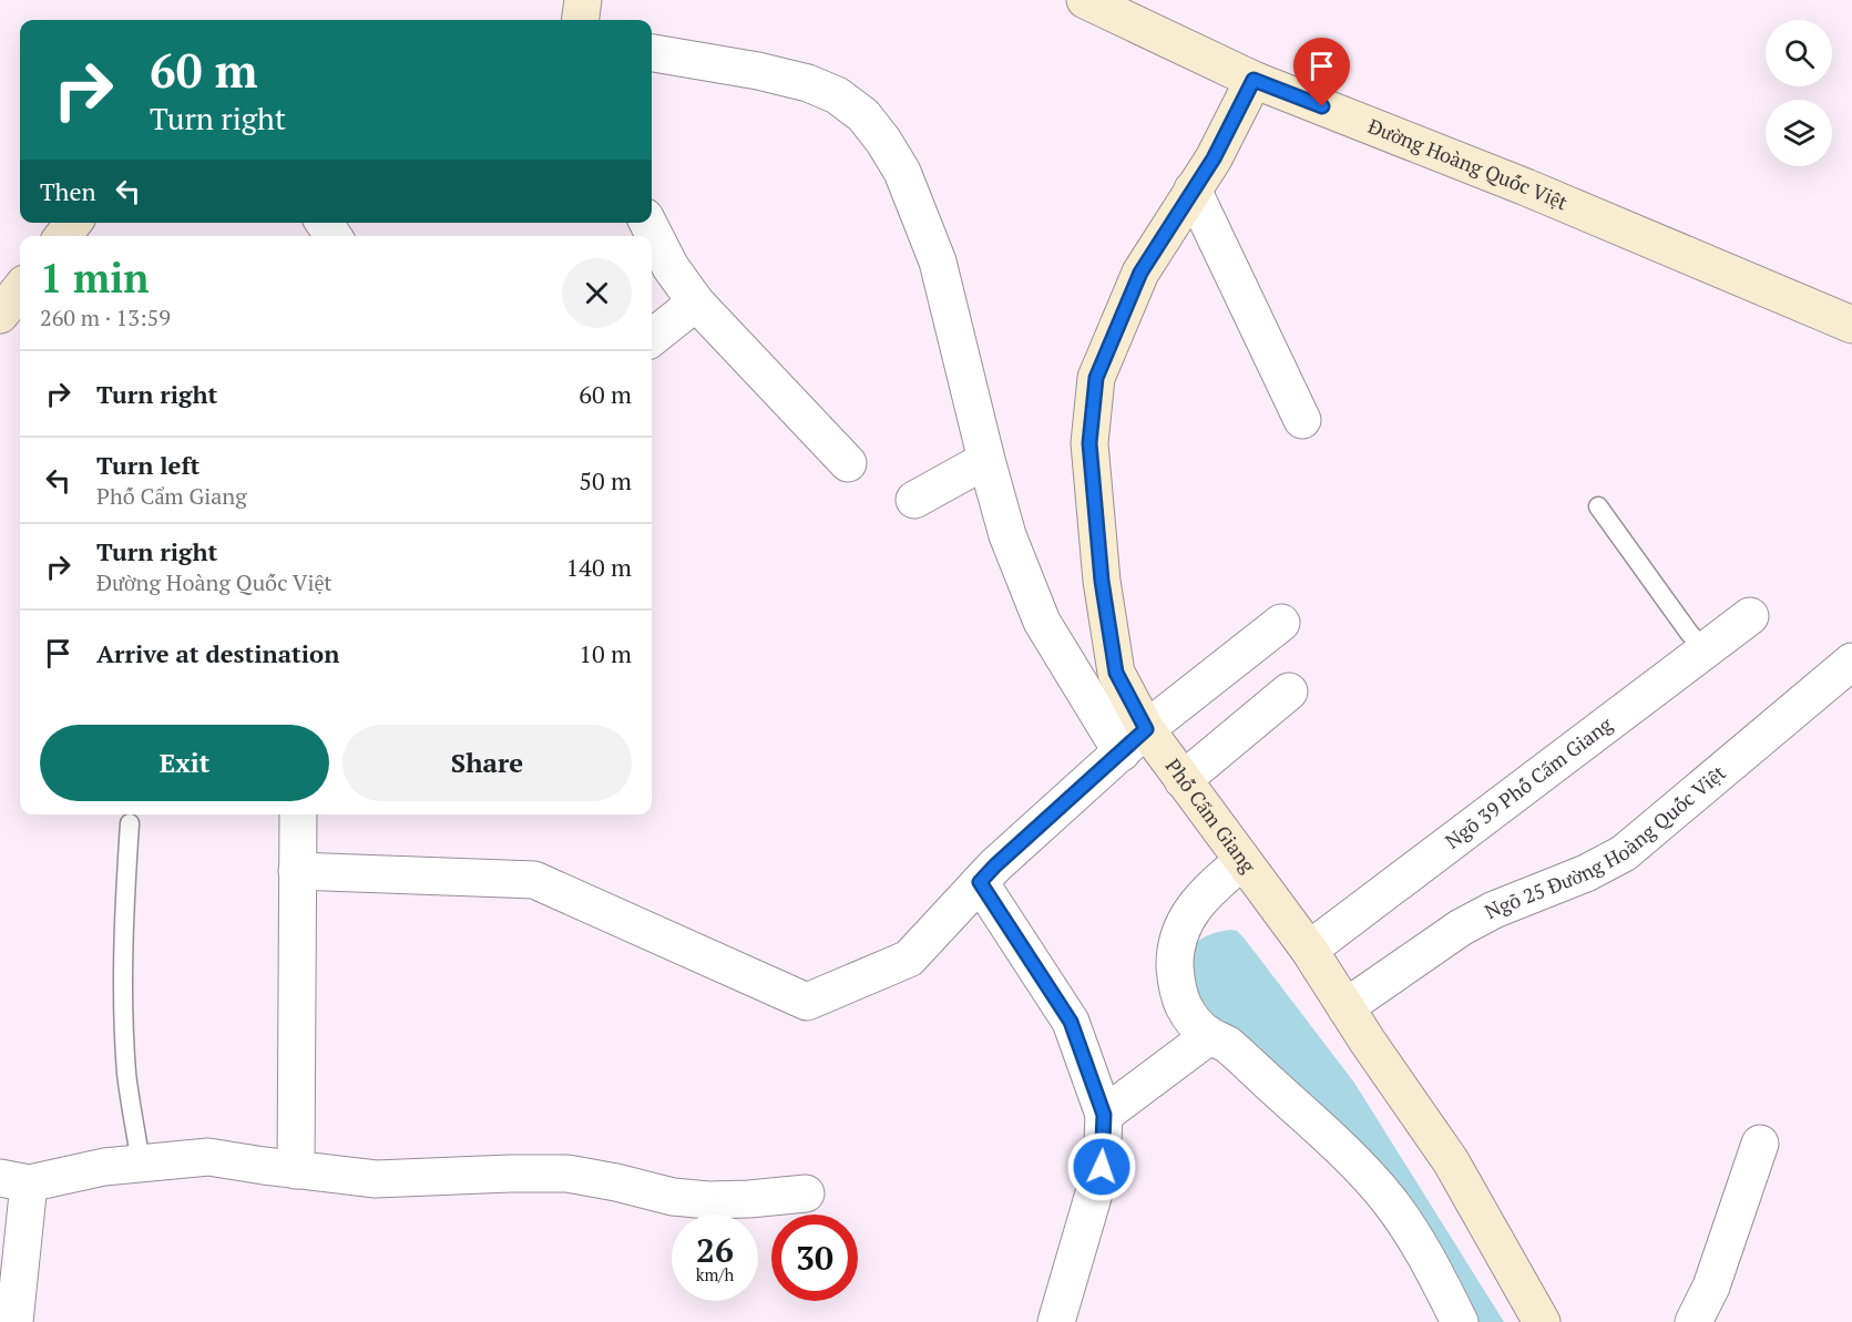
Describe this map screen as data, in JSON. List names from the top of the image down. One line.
{"streets":{"street":["Đường Hoàng Quốc Việt","Ngõ 39 Phố Cẩm Giang","Phố Cẩm Giang","Ngõ 25 Đường Hoàng Quốc Việt"]},"crossings":[["Đường Hoàng Quốc Việt","Phố Cẩm Giang"],["Ngõ 39 Phố Cẩm Giang","Phố Cẩm Giang"],["Phố Cẩm Giang","Ngõ 25 Đường Hoàng Quốc Việt"]],"page":{"turn":["60 m","Turn right"],"then":"Then","heading":["1 min","260 m · 13:59"],"list":[{"name":"Turn right","value":"60 m"},{"name":"Turn left","note":"Phố Cẩm Giang","value":"50 m"},{"name":"Turn right","note":"Đường Hoàng Quốc Việt","value":"140 m"},{"name":"Arrive at destination","value":"10 m"}],"buttons":["Exit","Share"],"speed":"26 km/h","limit":"30"}}
